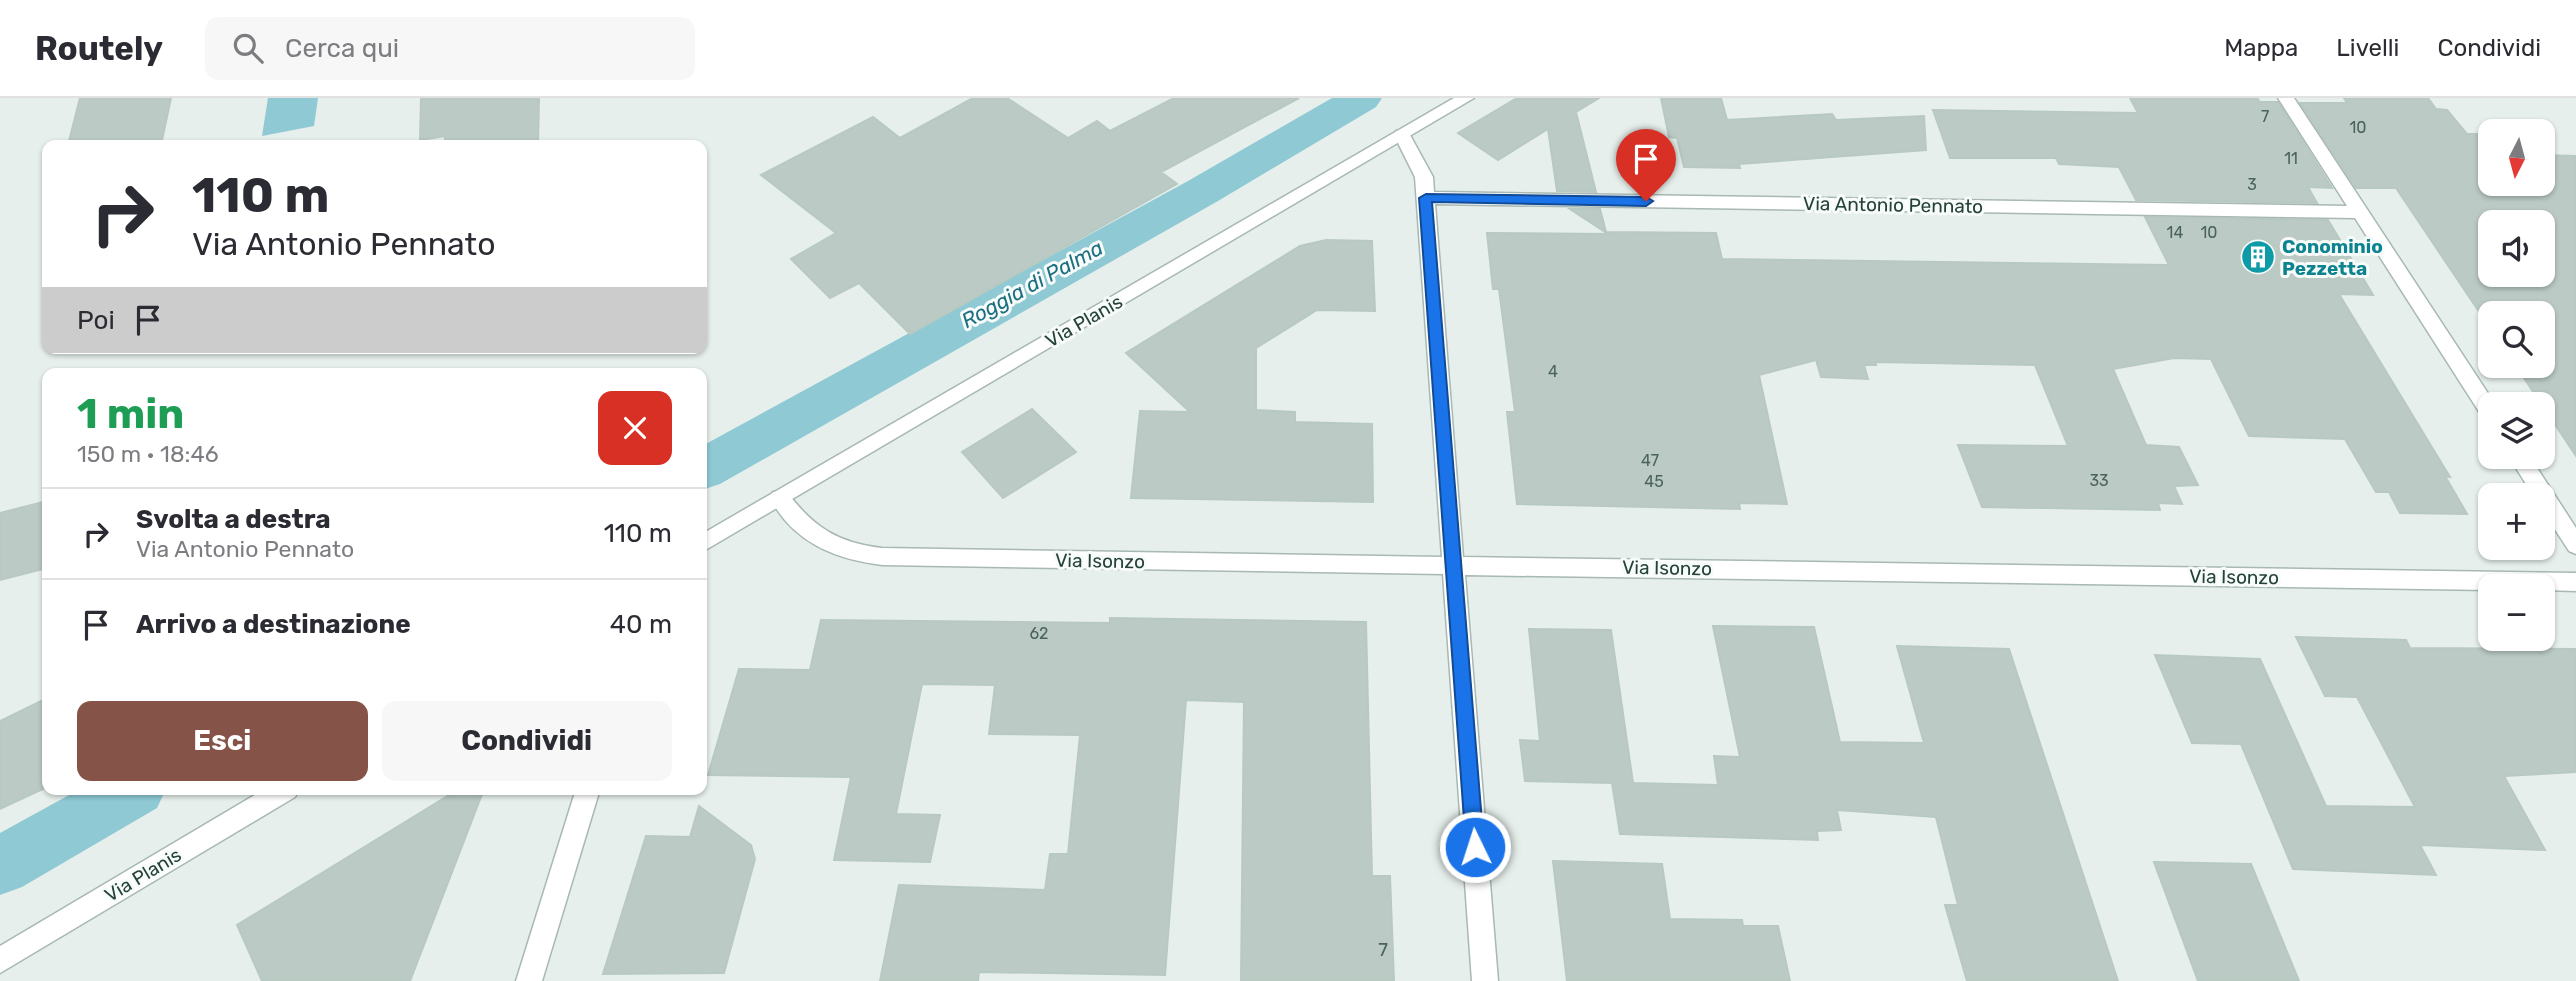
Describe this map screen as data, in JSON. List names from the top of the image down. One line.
{"streets":{"street":["Via Antonio Pennato","Via Planis","Via Isonzo"]},"crossings":[["Via Planis","Via Isonzo"]],"water":["Roggia di Palma"],"places":{"building":["Conominio Pezzetta"]},"house_numbers":["7","10","11","3","14","10","4","47","33","45","62","7"],"north":"bottom","page":{"header":"Routely","search":"Cerca qui","nav":["Mappa","Livelli","Condividi"],"map_buttons":["+","−"],"turn":["110 m","Via Antonio Pennato"],"then":"Poi","heading":["1 min","150 m · 18:46"],"list":[{"name":"Svolta a destra","note":"Via Antonio Pennato","value":"110 m"},{"name":"Arrivo a destinazione","value":"40 m"}],"buttons":["Esci","Condividi"]}}
